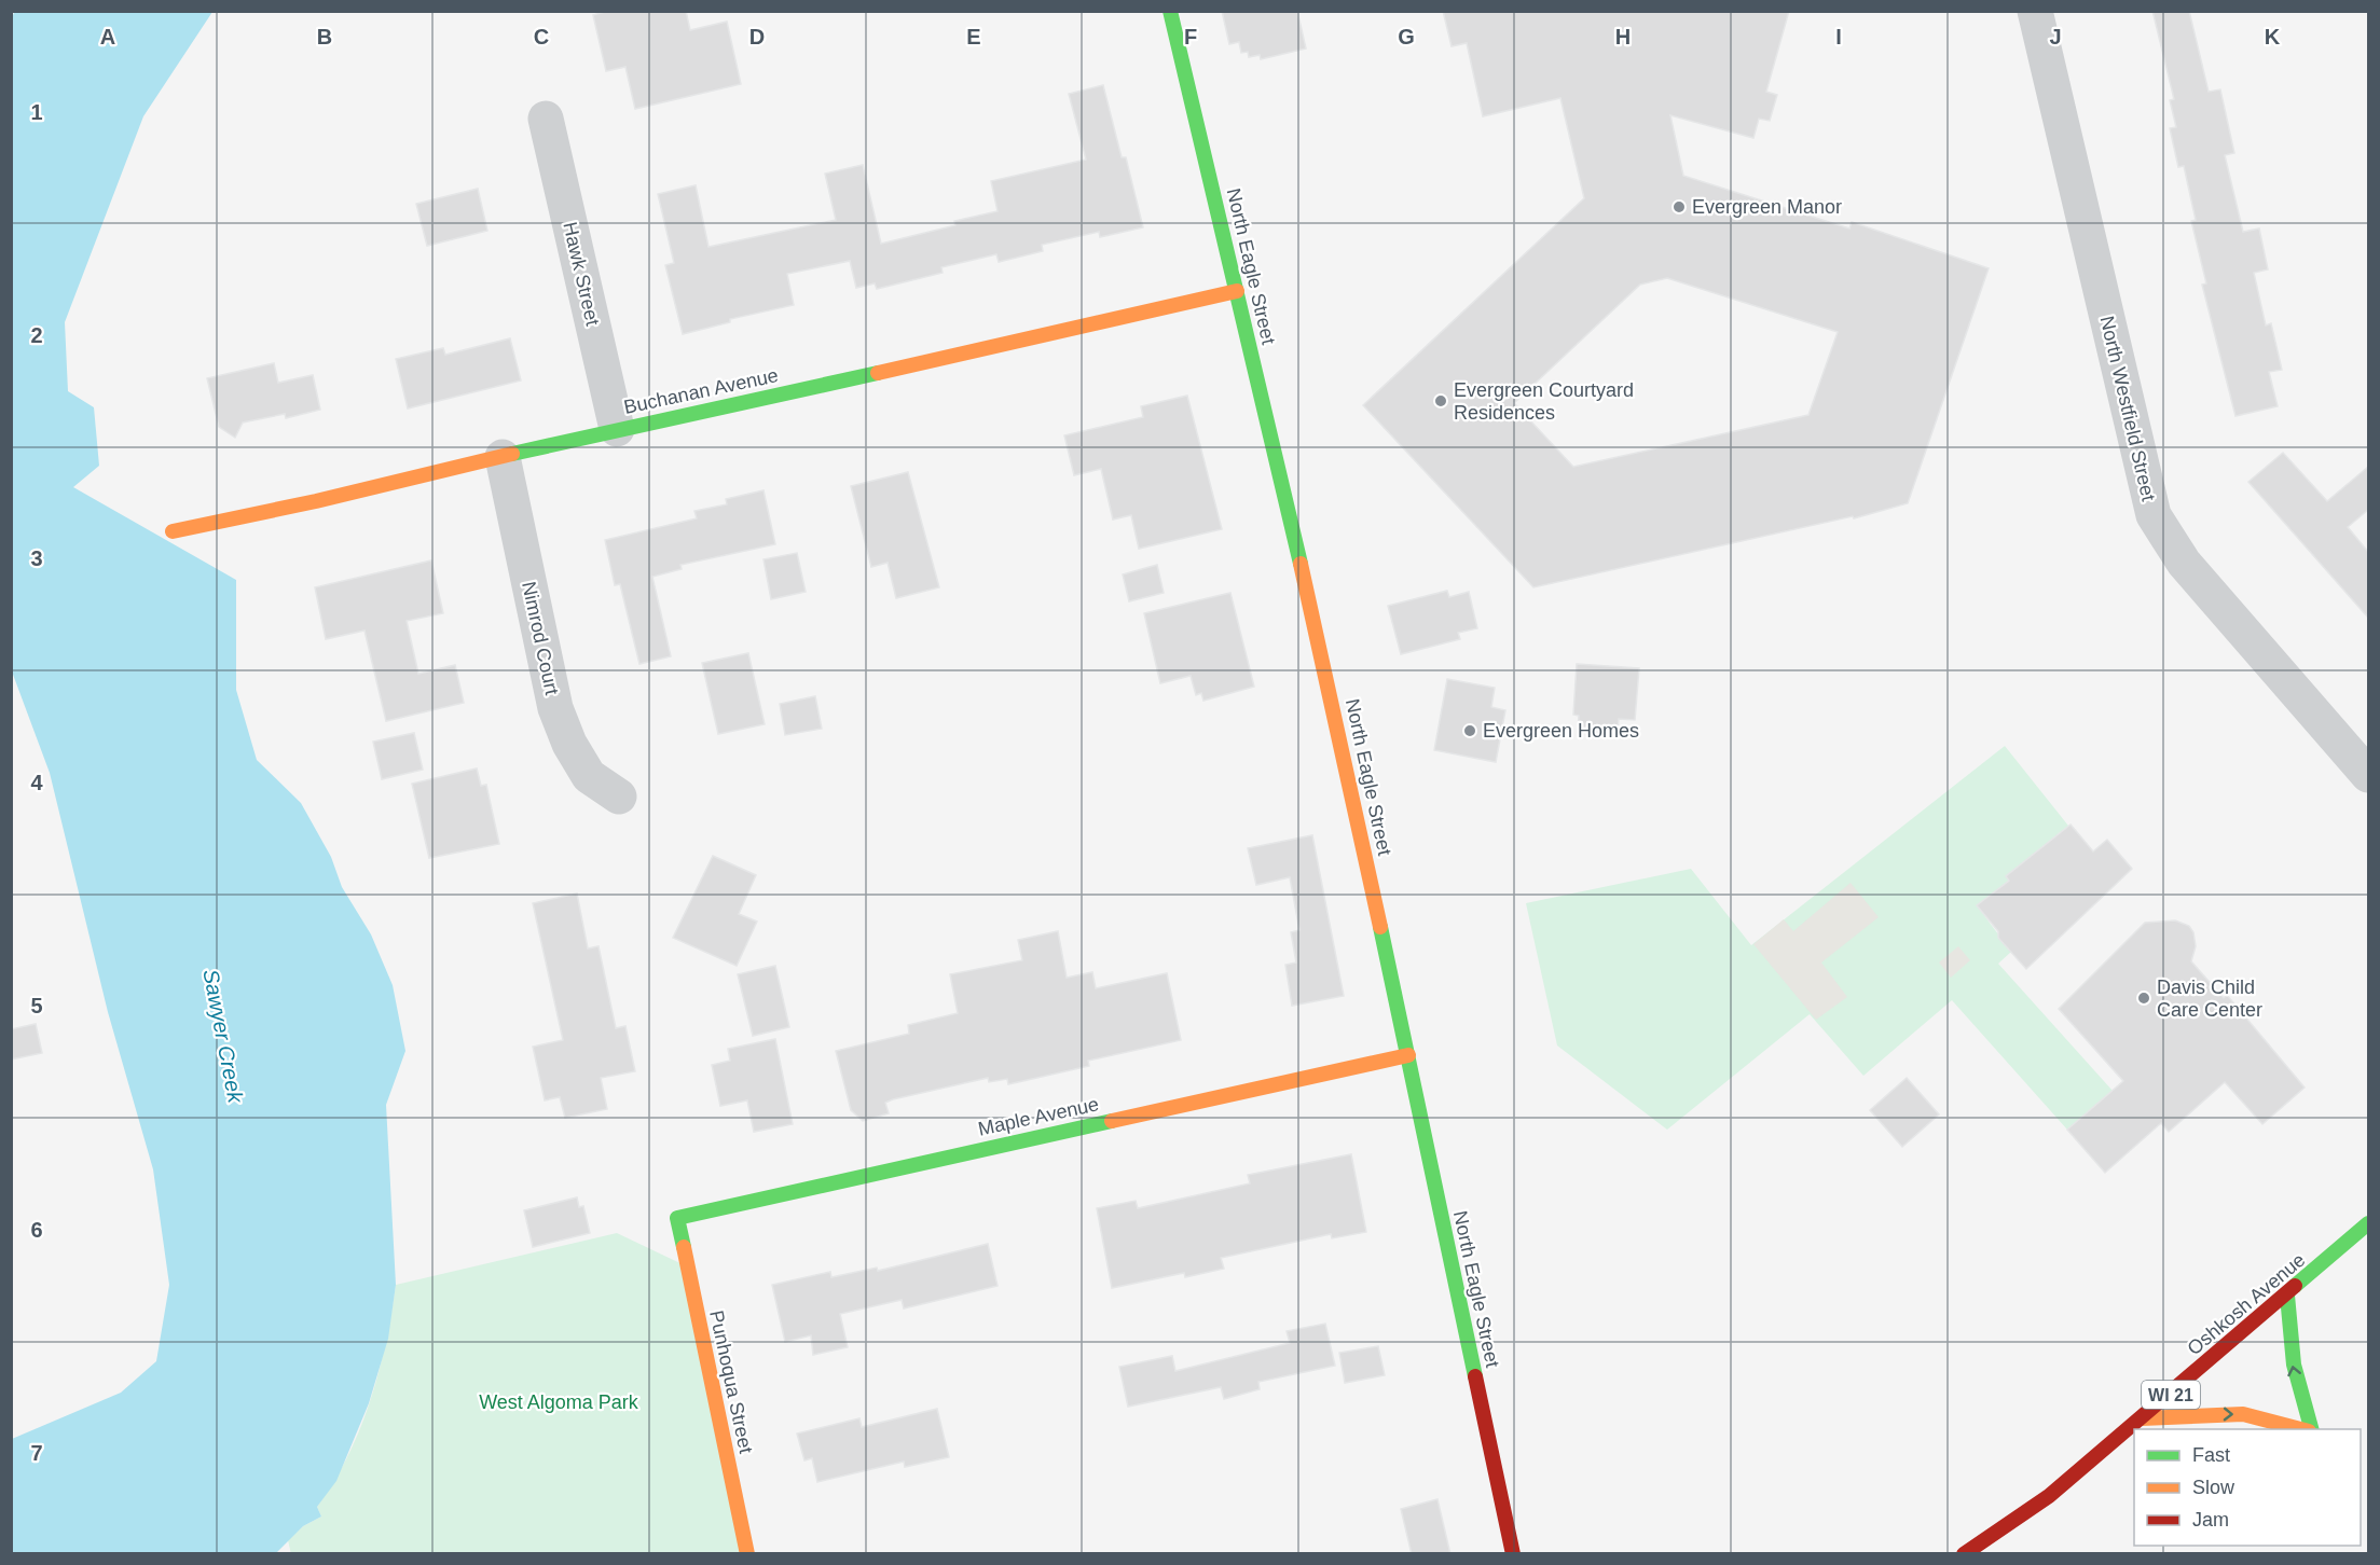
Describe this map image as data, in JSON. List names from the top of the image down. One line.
{"streets":{"street":["North Eagle Street","Hawk Street","Buchanan Avenue","North Westfield Street","Nimrod Court","Maple Avenue","Oshkosh Avenue","Punhoqua Street","WI 21"]},"crossings":[["North Eagle Street","Buchanan Avenue"],["North Eagle Street","Maple Avenue"],["Hawk Street","Buchanan Avenue"],["Buchanan Avenue","Nimrod Court"],["Maple Avenue","Punhoqua Street"]],"water":["Sawyer Creek"],"parks":["West Algoma Park"],"places":["Evergreen Manor","Evergreen Courtyard Residences","Evergreen Homes","Davis Child Care Center"],"legend":["Fast","Slow","Jam"],"grid":{"columns":["A","B","C","D","E","F","G","H","I","J","K"],"rows":["1","2","3","4","5","6","7"]}}
